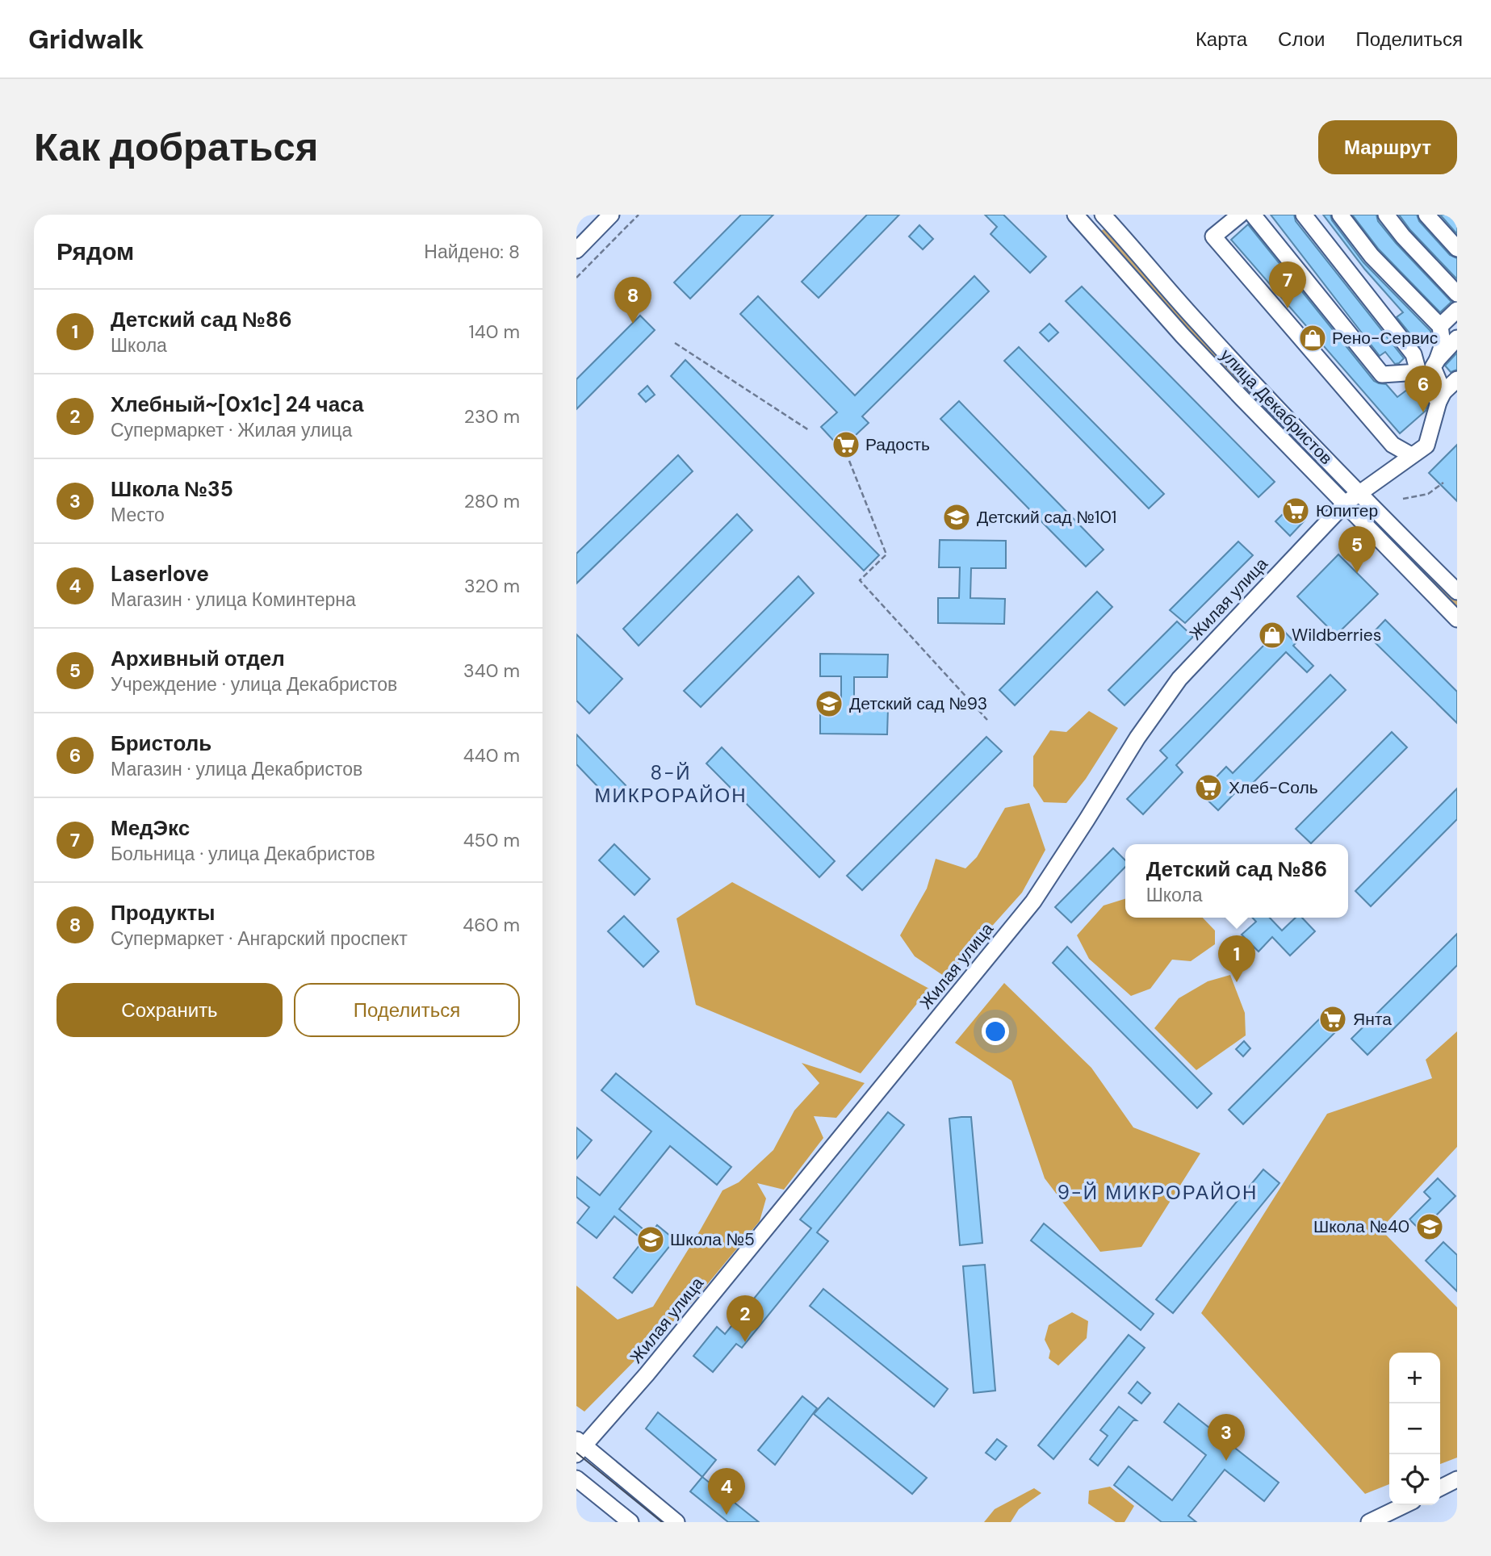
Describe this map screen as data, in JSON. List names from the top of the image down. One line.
{"streets":{"street":["улица Декабристов","Жилая улица"]},"crossings":[["улица Декабристов","Жилая улица"]],"districts":["8-Й МИКРОРАЙОН","9-Й МИКРОРАЙОН"],"places":{"shop":["Рено-Сервис","Wildberries"],"supermarket":["Радость","Юпитер","Хлеб-Соль","Янта"],"school or university":["Детский сад №101","Детский сад №93","Школа №40","Школа №5"]},"page":{"header":"Gridwalk","nav":["Карта","Слои","Поделиться"],"buttons":["Маршрут",["Сохранить","Поделиться"]],"title":"Как добраться","heading":["Рядом","Найдено: 8"],"pins":["7","8","6","5","1","2","3","4"],"list":[{"mark":"1","name":"Детский сад №86","note":"Школа","value":"140 m"},{"mark":"2","name":"Хлебный~[0x1c] 24 часа","note":"Супермаркет · Жилая улица","value":"230 m"},{"mark":"3","name":"Школа №35","note":"Место","value":"280 m"},{"mark":"4","name":"Laserlove","note":"Магазин · улица Коминтерна","value":"320 m"},{"mark":"5","name":"Архивный отдел","note":"Учреждение · улица Декабристов","value":"340 m"},{"mark":"6","name":"Бристоль","note":"Магазин · улица Декабристов","value":"440 m"},{"mark":"7","name":"МедЭкс","note":"Больница · улица Декабристов","value":"450 m"},{"mark":"8","name":"Продукты","note":"Супермаркет · Ангарский проспект","value":"460 m"}],"popup":["Детский сад №86","Школа"],"map_buttons":["+","−"]}}
